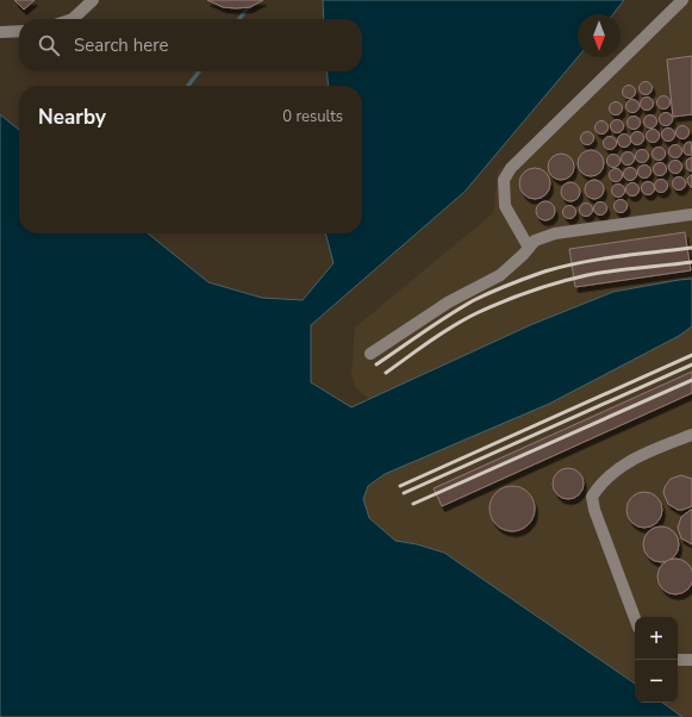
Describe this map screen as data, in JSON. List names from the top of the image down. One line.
{"north":"bottom","page":{"search":"Search here","heading":["Nearby","0 results"],"map_buttons":["+","−"]}}
